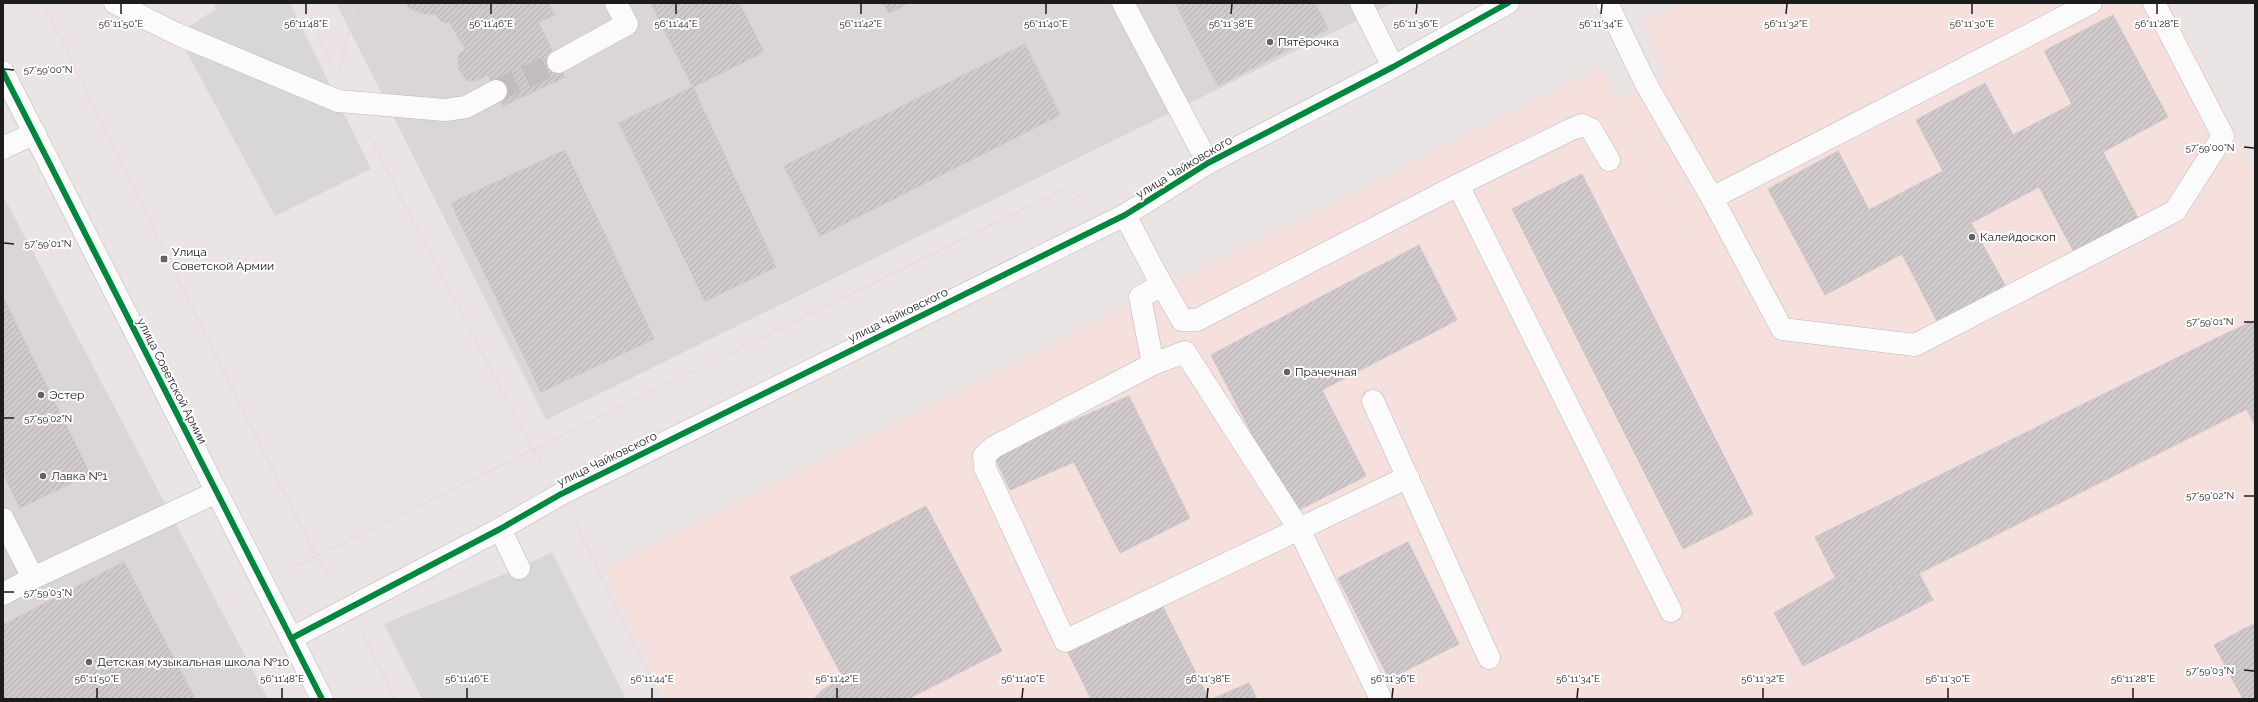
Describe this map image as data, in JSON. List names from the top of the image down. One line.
{"streets":{"street":["улица Чайковского","улица Советской Армии"]},"crossings":[["улица Чайковского","улица Советской Армии"]],"places":{"other":["Пятёрочка","Калейдоскоп","Прачечная","Эстер","Лавка №1","Детская музыкальная школа №10"],"transit":["Улица Советской Армии"]},"coordinates":["56°11'50\"E","56°11'48\"E","56°11'46\"E","56°11'44\"E","56°11'42\"E","56°11'40\"E","56°11'38\"E","56°11'36\"E","56°11'34\"E","56°11'32\"E","56°11'30\"E","56°11'28\"E","57°59'00\"N","57°59'01\"N","57°59'02\"N","57°59'03\"N"]}
